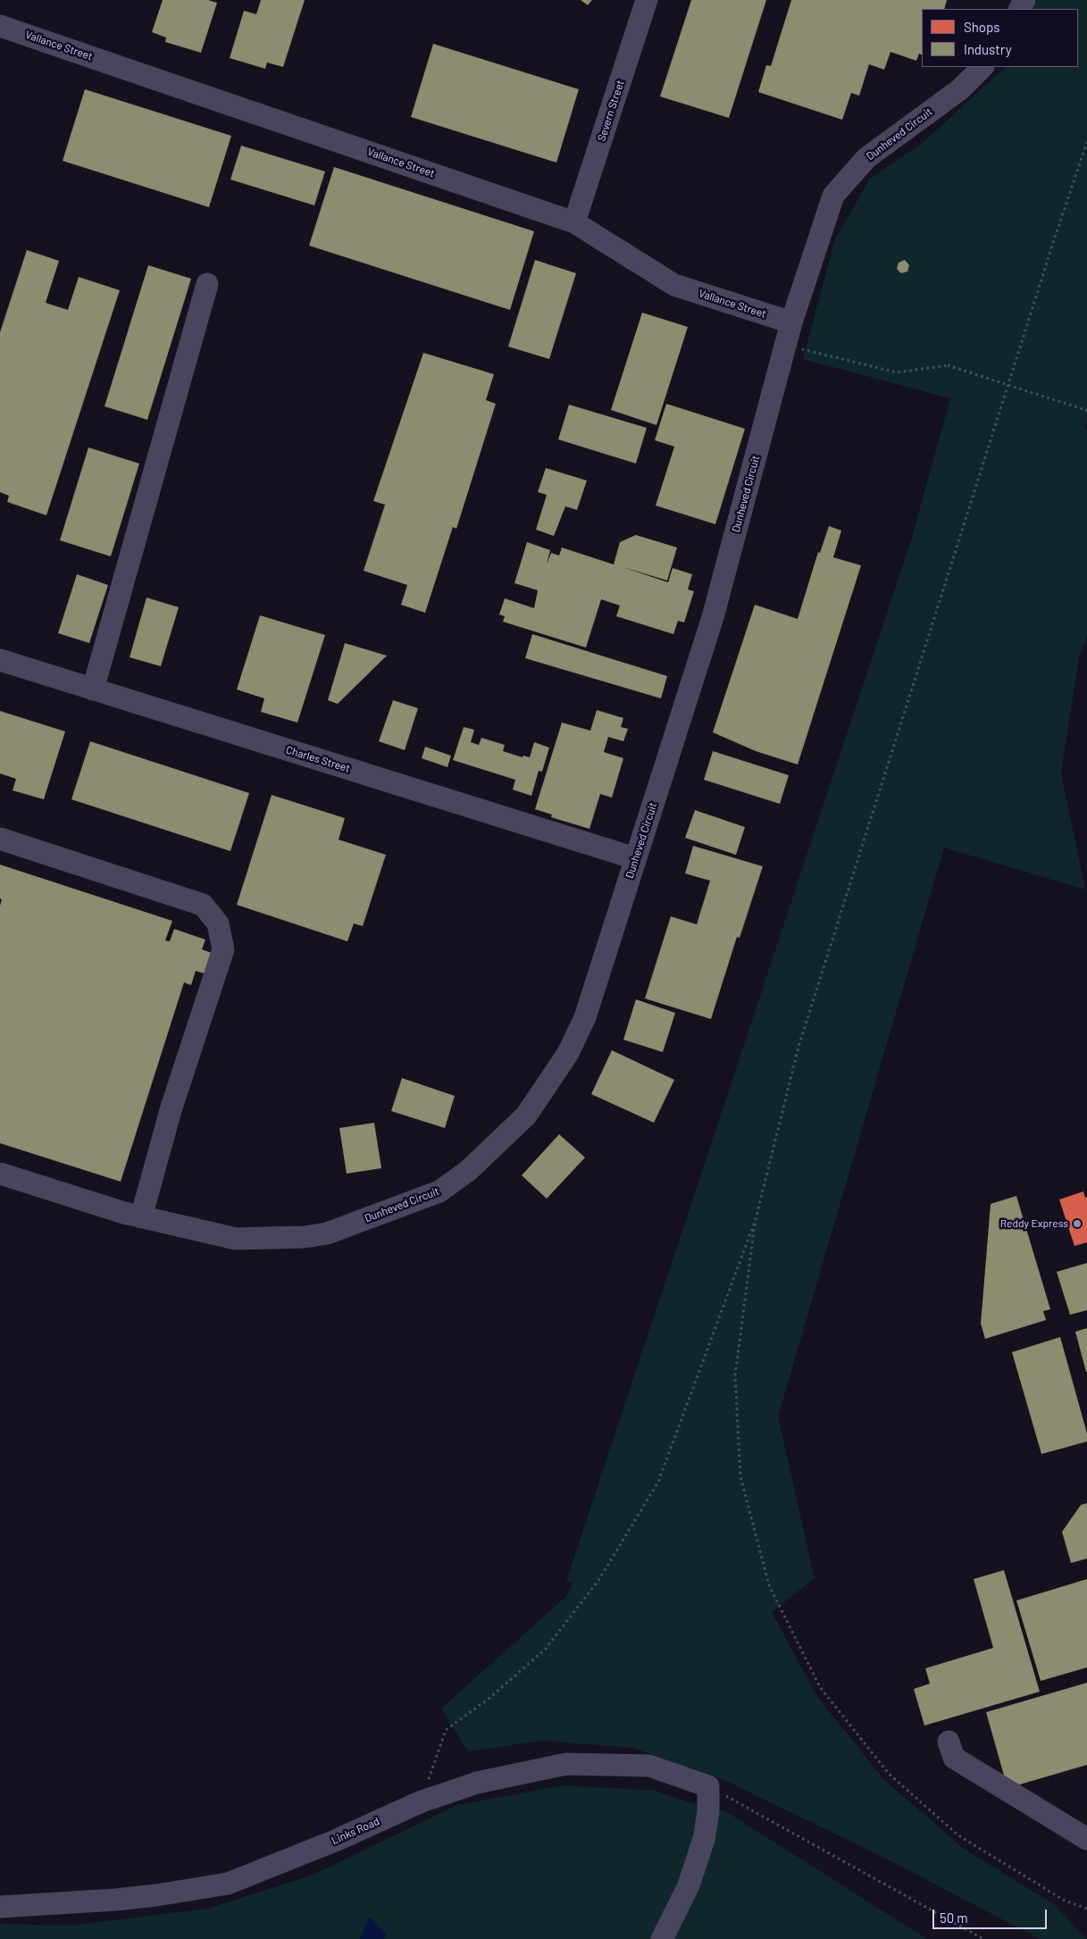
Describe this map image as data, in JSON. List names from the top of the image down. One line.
{"streets":{"street":["Vallance Street","Severn Street","Dunheved Circuit","Charles Street","Links Road"]},"crossings":[["Vallance Street","Severn Street"],["Vallance Street","Dunheved Circuit"],["Dunheved Circuit","Charles Street"]],"places":["Reddy Express"],"legend":["Shops","Industry"],"scale_bar":"50 m"}
